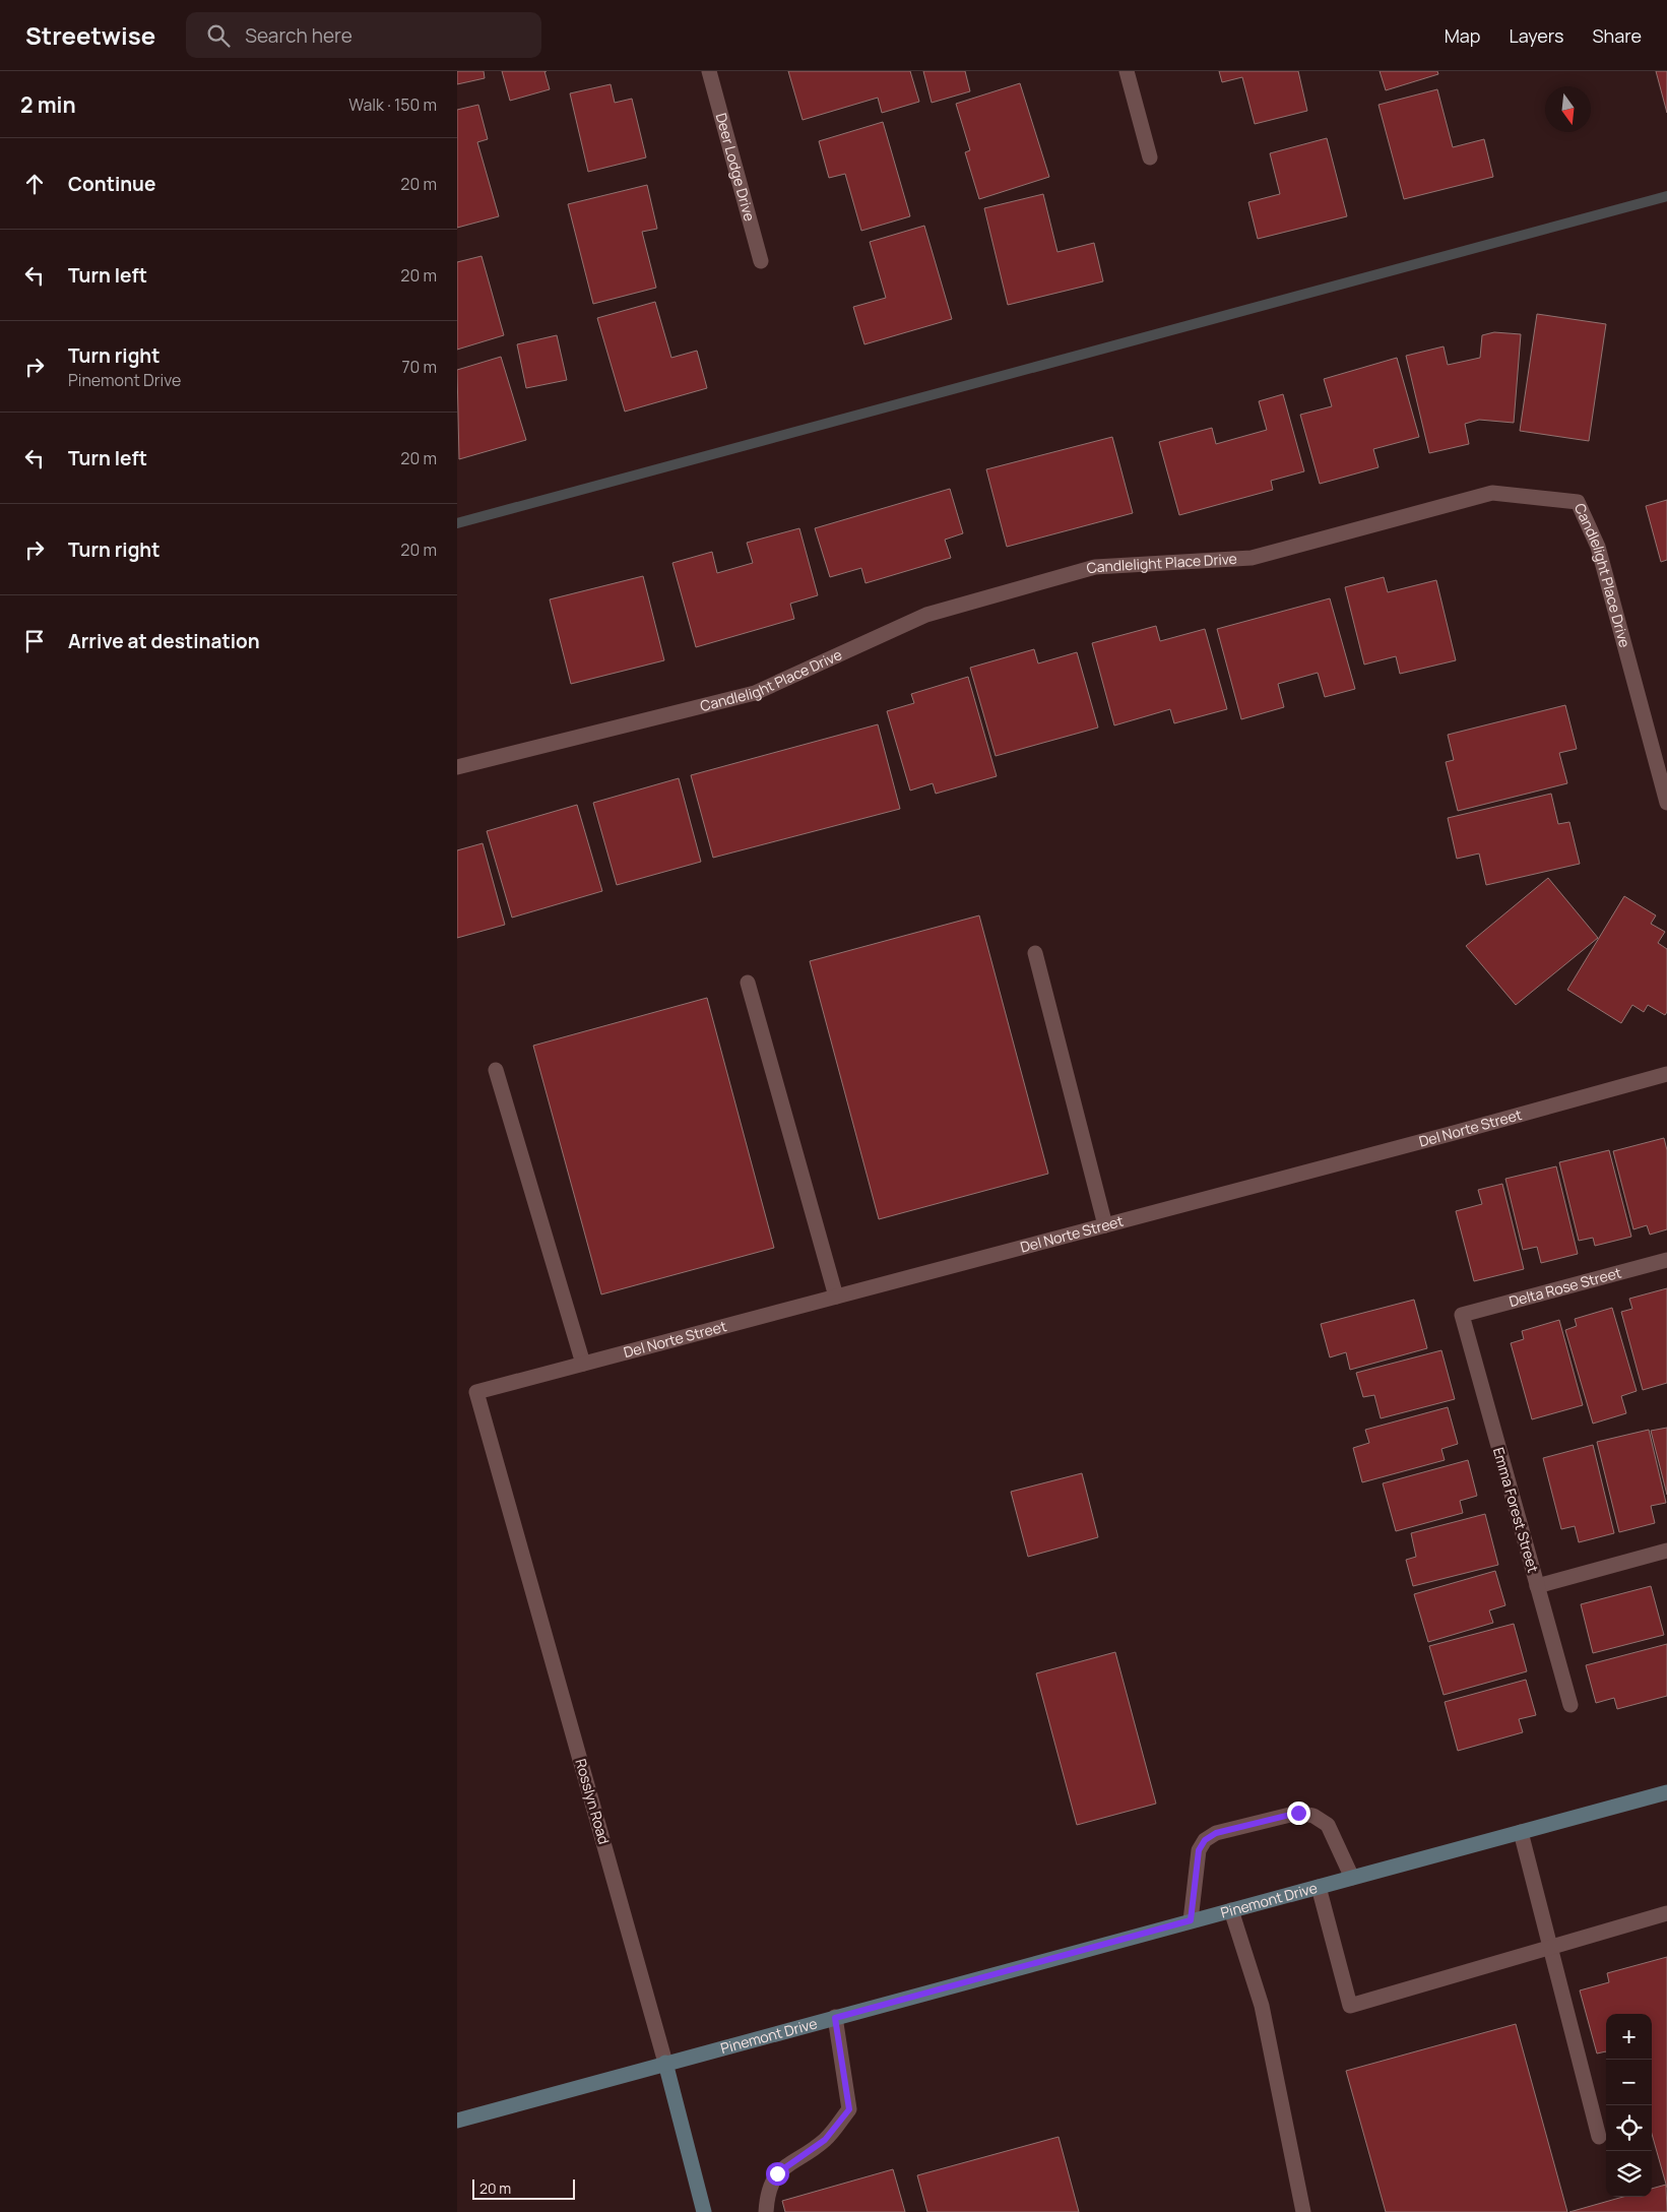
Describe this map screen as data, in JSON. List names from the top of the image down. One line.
{"streets":{"main road":["Rosslyn Road","Pinemont Drive"],"street":["Deer Lodge Drive","Candlelight Place Drive","Del Norte Street","Delta Rose Street","Emma Forest Street"]},"crossings":[["Del Norte Street","Rosslyn Road"],["Delta Rose Street","Emma Forest Street"],["Rosslyn Road","Pinemont Drive"]],"scale_bar":"20 m","north":"bottom","page":{"header":"Streetwise","search":"Search here","nav":["Map","Layers","Share"],"heading":["2 min","Walk · 150 m"],"list":[["Continue","20 m"],["Turn left","20 m"],["Turn right","Pinemont Drive","70 m"],["Turn left","20 m"],["Turn right","20 m"],"Arrive at destination"],"map_buttons":["+","−"],"scale":"20 m"}}
